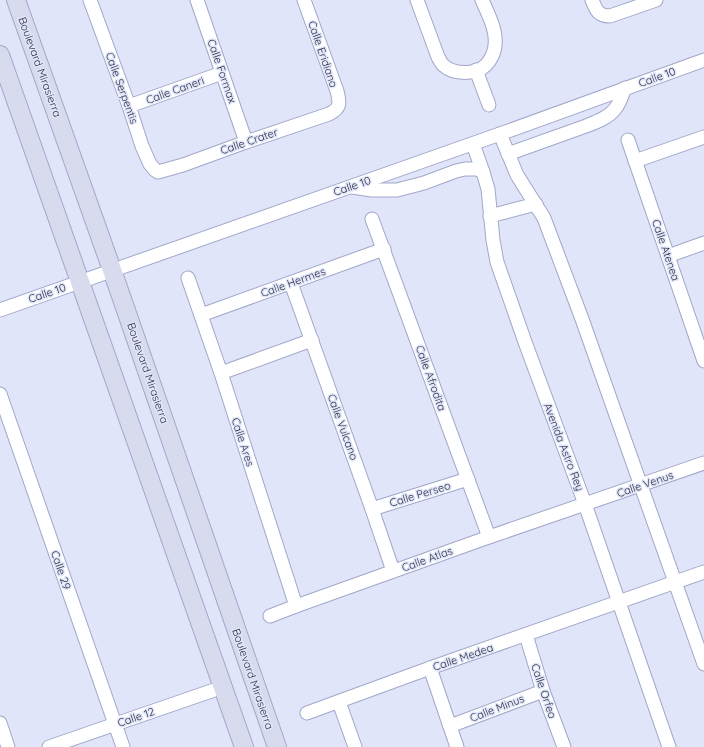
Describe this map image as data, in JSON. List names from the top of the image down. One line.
{"streets":{"main road":["Boulevard Mirasierra"],"street":["Calle Eridiano","Calle Formax","Calle 10","Calle Serpentis","Calle Caneri","Calle Crater","Calle Atenea","Calle Hermes","Calle Afrodita","Calle Vulcano","Calle Ares","Avenida Astro Rey","Calle Venus","Calle Perseo","Calle Atlas","Calle 29","Calle Medea","Calle Orfeo","Calle Minus","Calle 12"]},"crossings":[["Calle Eridiano","Calle Crater"],["Boulevard Mirasierra","Calle 10"],["Calle Formax","Calle Caneri"],["Calle Formax","Calle Crater"],["Calle 10","Avenida Astro Rey"],["Calle Serpentis","Calle Caneri"],["Calle Serpentis","Calle Crater"],["Calle Hermes","Calle Afrodita"],["Calle Hermes","Calle Vulcano"],["Calle Hermes","Calle Ares"],["Calle Afrodita","Calle Perseo"],["Calle Afrodita","Calle Atlas"],["Calle Vulcano","Calle Perseo"],["Calle Vulcano","Calle Atlas"],["Calle Ares","Calle Atlas"],["Avenida Astro Rey","Calle Venus"],["Avenida Astro Rey","Calle Atlas"],["Avenida Astro Rey","Calle Medea"],["Calle Venus","Calle Atlas"],["Calle 29","Calle 12"],["Calle Medea","Calle Orfeo"],["Calle Orfeo","Calle Minus"]]}
